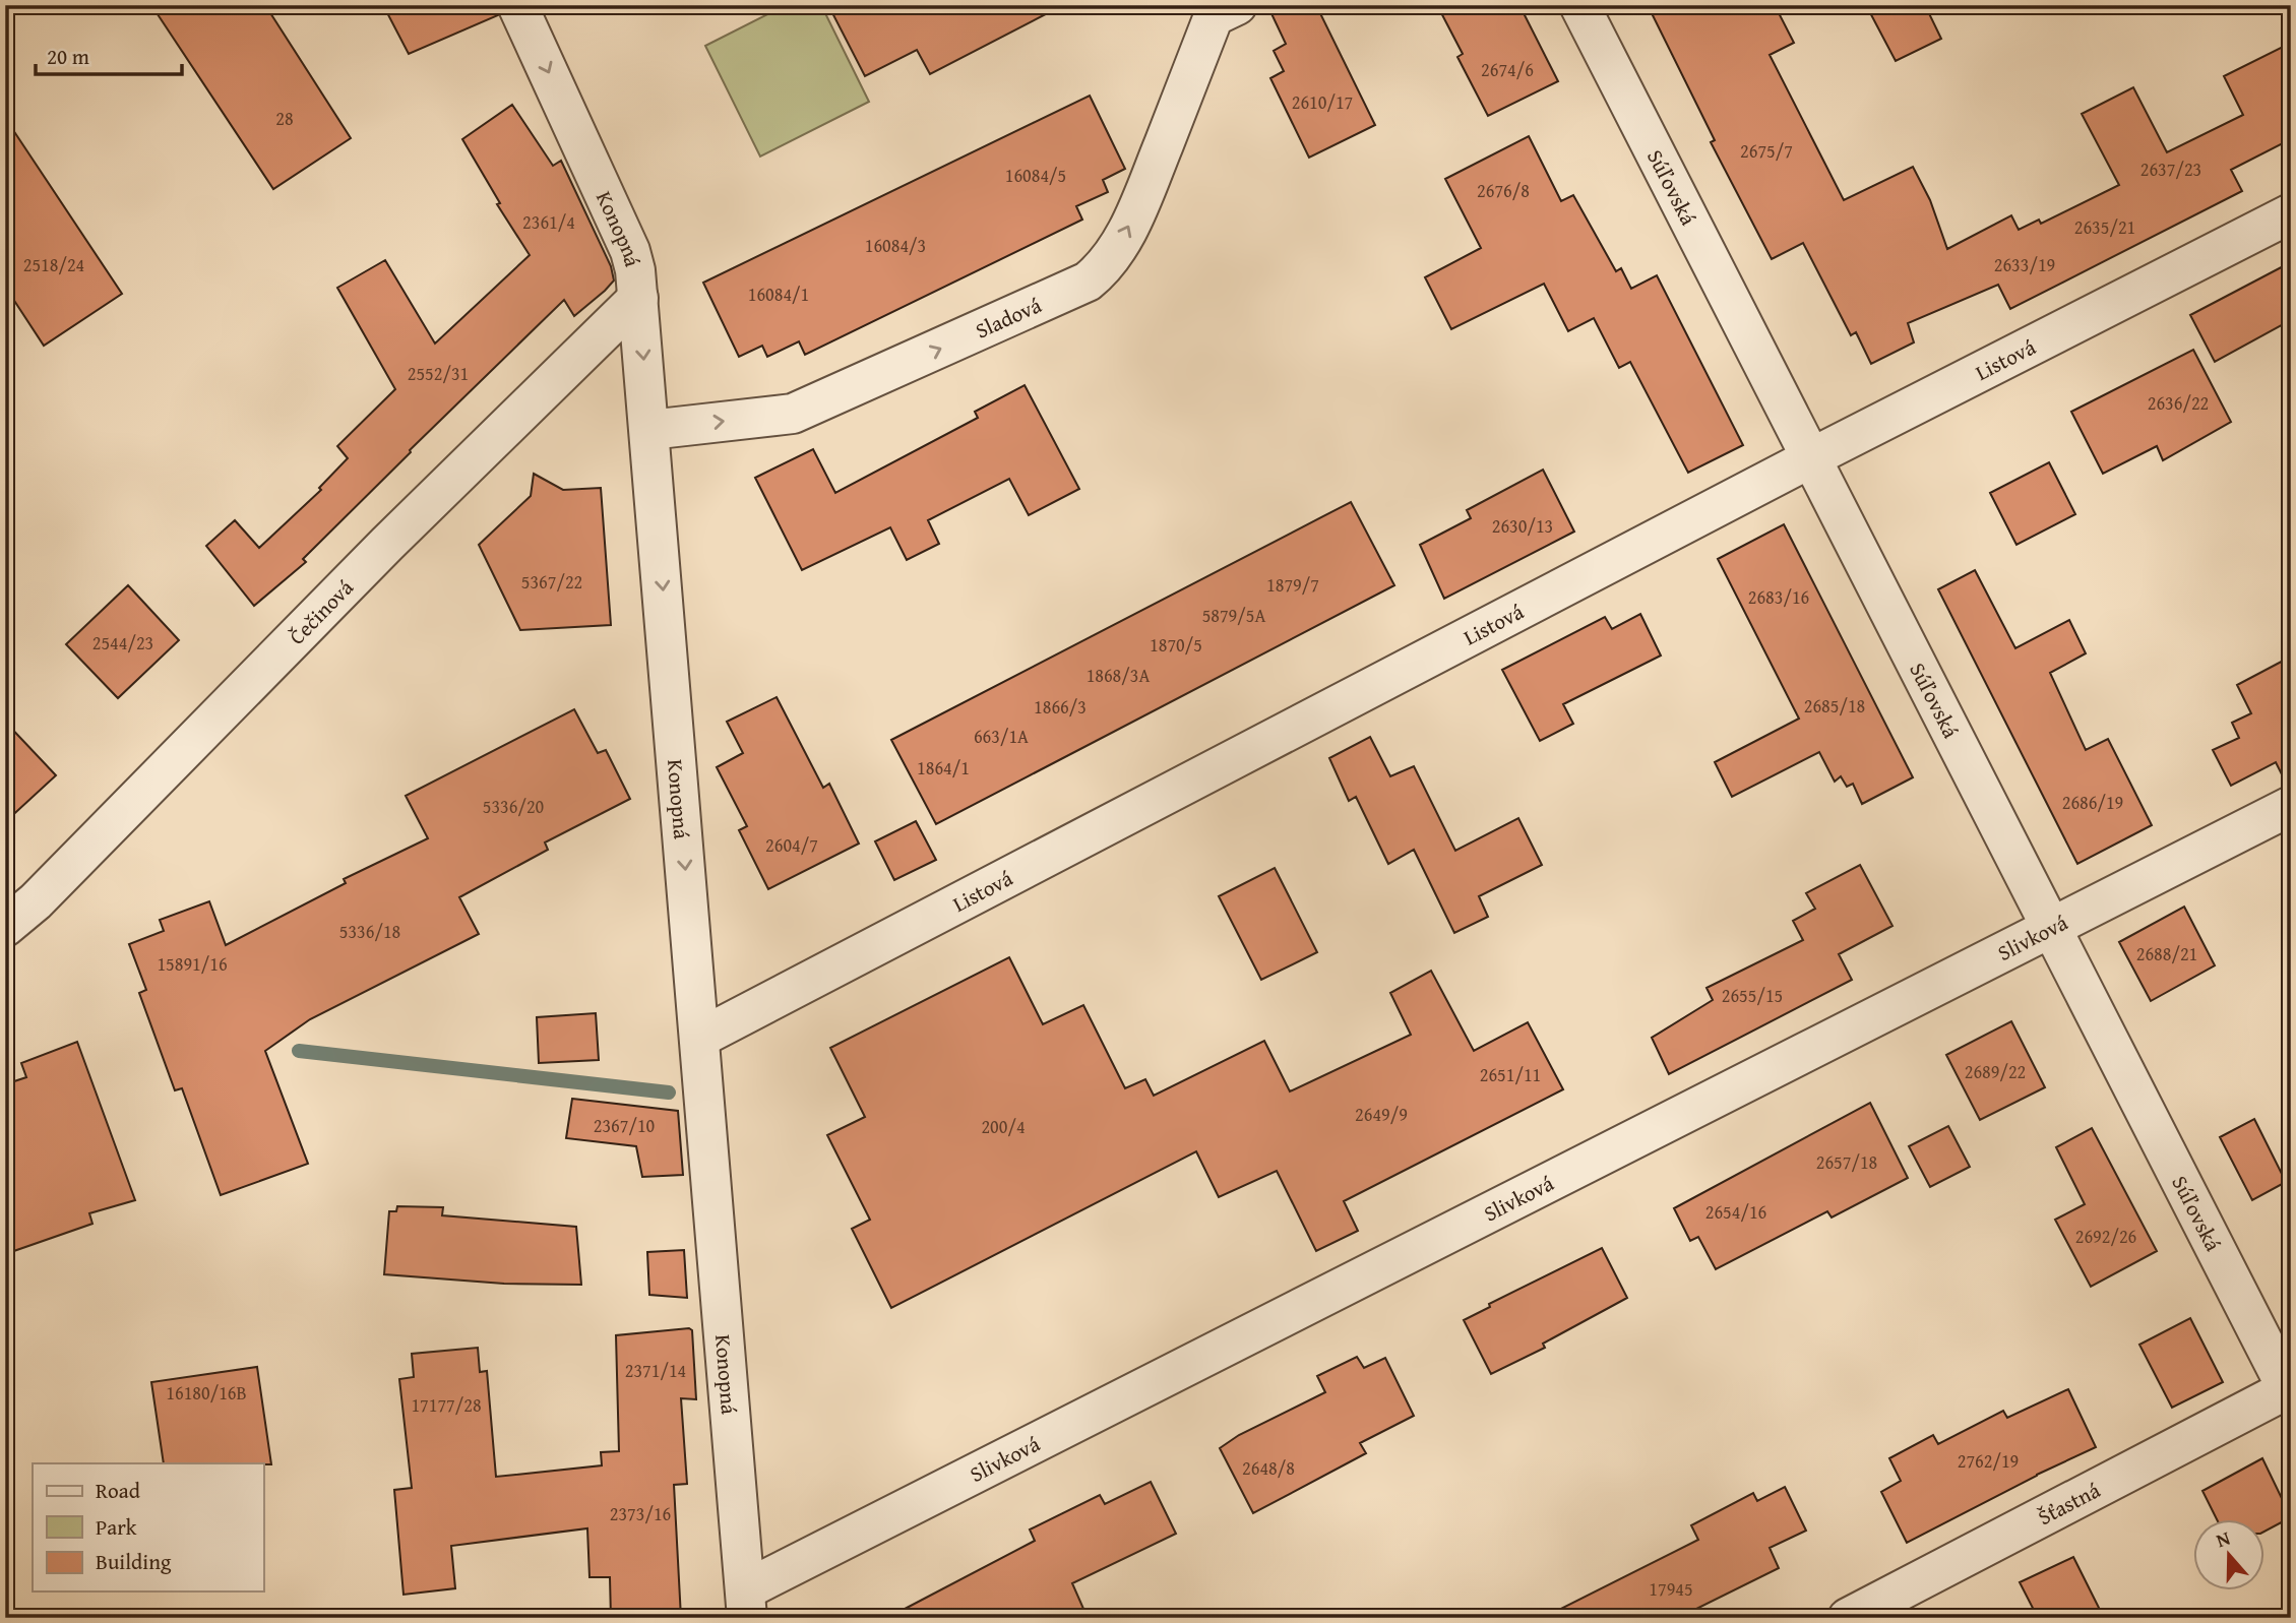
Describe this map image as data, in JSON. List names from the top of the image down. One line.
{"streets":{"street":["Súľovská","Konopná","Sladová","Listová","Čečinová","Slivková","Šťastná"]},"crossings":[["Súľovská","Listová"],["Súľovská","Slivková"],["Súľovská","Šťastná"],["Konopná","Sladová"],["Konopná","Listová"],["Konopná","Čečinová"],["Konopná","Slivková"]],"one_way":["Konopná","Sladová"],"house_numbers":["2674/6","2610/17","28","2675/7","2637/23","16084/5","2676/8","2361/4","2635/21","16084/3","2518/24","2633/19","16084/1","2552/31","2636/22","2630/13","5367/22","1879/7","2683/16","5879/5A","2544/23","1870/5","1868/3A","2685/18","1866/3","663/1A","1864/1","2686/19","5336/20","2604/7","5336/18","2688/21","15891/16","2655/15","2689/22","2651/11","2649/9","2367/10","200/4","2657/18","2654/16","2692/26","2371/14","16180/16B","17177/28","2762/19","2648/8","2373/16","17945"],"legend":["Road","Park","Building"],"scale_bar":"20 m","north":"top"}
